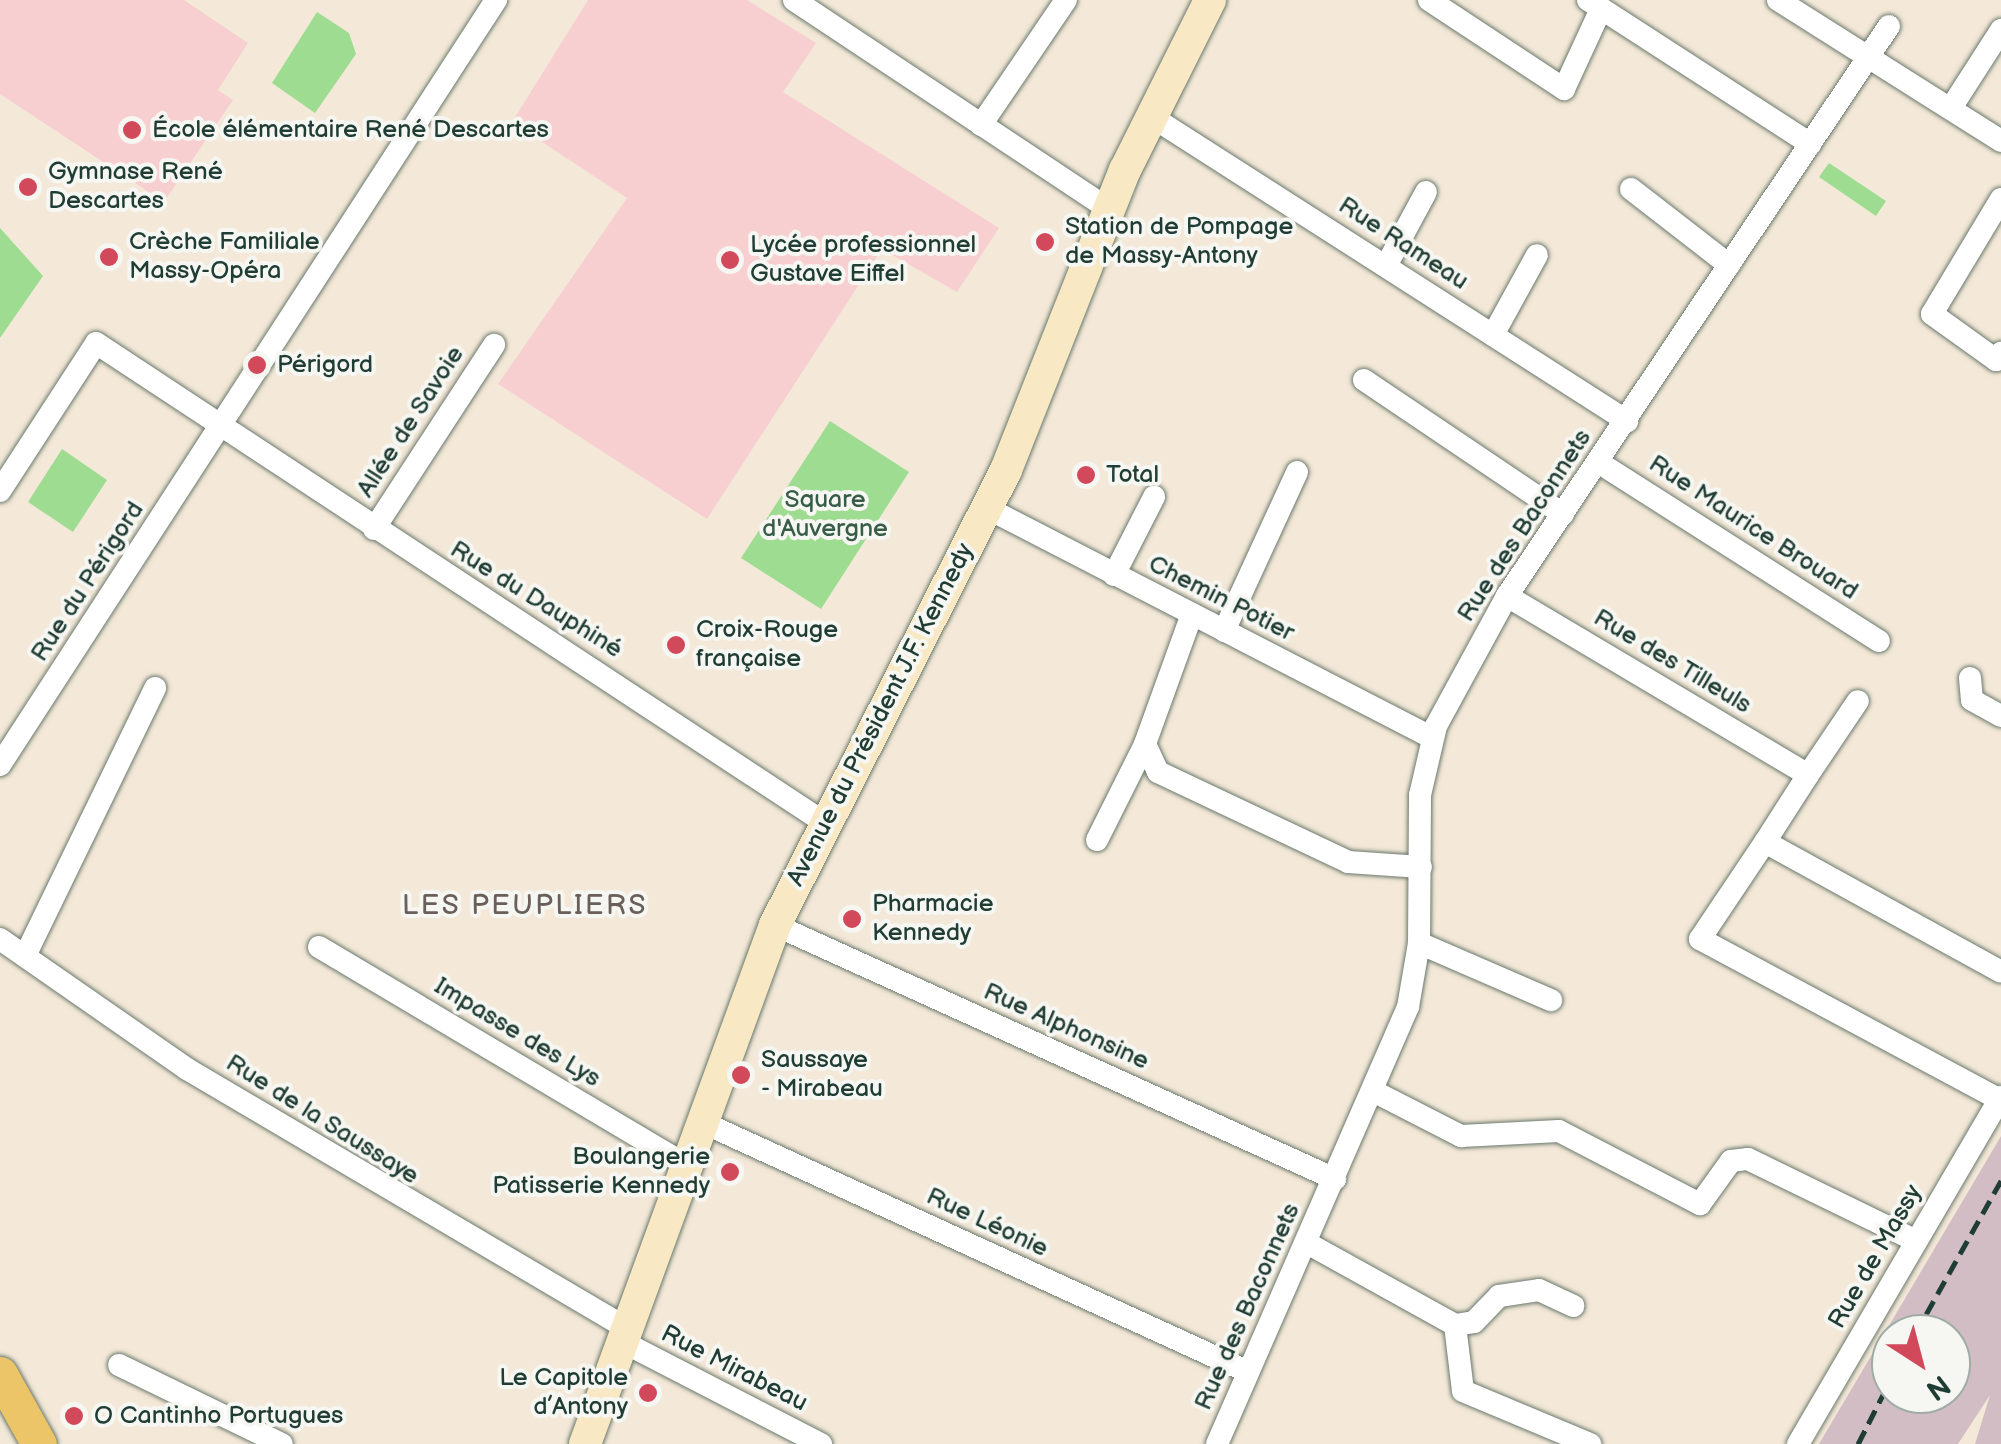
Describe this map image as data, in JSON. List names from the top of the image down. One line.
{"streets":{"street":["Rue Rameau","Allée de Savoie","Rue des Baconnets","Rue Maurice Brouard","Rue du Périgord","Chemin Potier","Rue du Dauphiné","Rue des Tilleuls","Avenue du Président J.F. Kennedy","Rue Alphonsine","Impasse des Lys","Rue de la Saussaye","Rue Léonie","Rue de Massy","Rue Mirabeau"]},"crossings":[["Rue Rameau","Rue des Baconnets"],["Rue Rameau","Avenue du Président J.F. Kennedy"],["Allée de Savoie","Rue du Dauphiné"],["Rue des Baconnets","Rue Maurice Brouard"],["Rue des Baconnets","Chemin Potier"],["Rue des Baconnets","Rue des Tilleuls"],["Rue des Baconnets","Rue Alphonsine"],["Rue des Baconnets","Rue Léonie"],["Rue du Périgord","Rue du Dauphiné"],["Chemin Potier","Avenue du Président J.F. Kennedy"],["Rue du Dauphiné","Avenue du Président J.F. Kennedy"],["Avenue du Président J.F. Kennedy","Rue Alphonsine"],["Avenue du Président J.F. Kennedy","Impasse des Lys"],["Avenue du Président J.F. Kennedy","Rue de la Saussaye"],["Avenue du Président J.F. Kennedy","Rue Léonie"],["Avenue du Président J.F. Kennedy","Rue Mirabeau"],["Rue de la Saussaye","Rue Mirabeau"]],"districts":["LES PEUPLIERS"],"parks":["Square d'Auvergne"],"places":["École élémentaire René Descartes","Gymnase René Descartes","Station de Pompage de Massy-Antony","Crèche Familiale Massy-Opéra","Lycée professionnel Gustave Eiffel","Périgord","Total","Croix-Rouge française","Pharmacie Kennedy","Saussaye - Mirabeau","Boulangerie Patisserie Kennedy","Le Capitole d’Antony","O Cantinho Portugues"],"north":"bottom right"}
